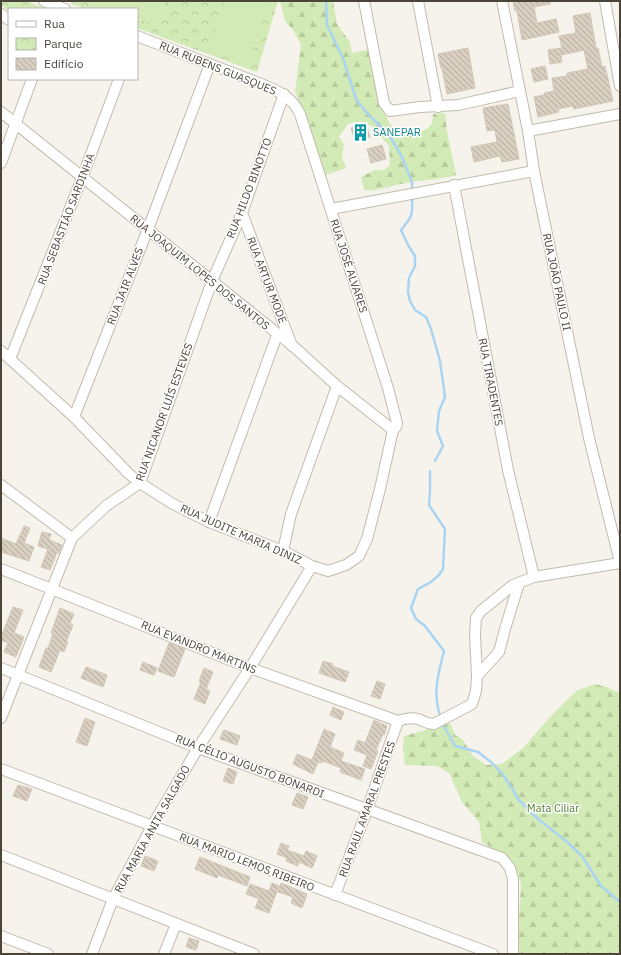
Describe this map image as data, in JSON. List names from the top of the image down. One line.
{"streets":{"street":["RUA RUBENS GUASQUES","RUA HILDO BINOTTO","RUA SEBASTIÃO SARDINHA","RUA JOSÉ ALVARES","RUA JOAQUIM LOPES DOS SANTOS","RUA ARTUR MODE","RUA JOÃO PAULO II","RUA JAIR ALVES","RUA TIRADENTES","RUA NICANOR LUÍS ESTEVES","RUA JUDITE MARIA DINIZ","RUA EVANDRO MARTINS","RUA CÉLIO AUGUSTO BONARDI","RUA RAUL AMARAL PRESTES","RUA MARIA ANITA SALGADO","RUA MARIO LEMOS RIBEIRO"]},"crossings":[["RUA RUBENS GUASQUES","RUA HILDO BINOTTO"],["RUA RUBENS GUASQUES","RUA JOSÉ ALVARES"],["RUA RUBENS GUASQUES","RUA JAIR ALVES"],["RUA HILDO BINOTTO","RUA JOAQUIM LOPES DOS SANTOS"],["RUA HILDO BINOTTO","RUA ARTUR MODE"],["RUA HILDO BINOTTO","RUA NICANOR LUÍS ESTEVES"],["RUA SEBASTIÃO SARDINHA","RUA JOAQUIM LOPES DOS SANTOS"],["RUA SEBASTIÃO SARDINHA","RUA JUDITE MARIA DINIZ"],["RUA JOSÉ ALVARES","RUA JOAQUIM LOPES DOS SANTOS"],["RUA JOSÉ ALVARES","RUA JUDITE MARIA DINIZ"],["RUA JOAQUIM LOPES DOS SANTOS","RUA ARTUR MODE"],["RUA JOAQUIM LOPES DOS SANTOS","RUA JAIR ALVES"],["RUA JOAQUIM LOPES DOS SANTOS","RUA NICANOR LUÍS ESTEVES"],["RUA JAIR ALVES","RUA JUDITE MARIA DINIZ"],["RUA NICANOR LUÍS ESTEVES","RUA JUDITE MARIA DINIZ"],["RUA NICANOR LUÍS ESTEVES","RUA EVANDRO MARTINS"],["RUA NICANOR LUÍS ESTEVES","RUA CÉLIO AUGUSTO BONARDI"],["RUA JUDITE MARIA DINIZ","RUA MARIA ANITA SALGADO"],["RUA EVANDRO MARTINS","RUA RAUL AMARAL PRESTES"],["RUA EVANDRO MARTINS","RUA MARIA ANITA SALGADO"],["RUA CÉLIO AUGUSTO BONARDI","RUA RAUL AMARAL PRESTES"],["RUA CÉLIO AUGUSTO BONARDI","RUA MARIA ANITA SALGADO"],["RUA RAUL AMARAL PRESTES","RUA MARIO LEMOS RIBEIRO"],["RUA MARIA ANITA SALGADO","RUA MARIO LEMOS RIBEIRO"]],"parks":["Mata Ciliar"],"places":{"building":["SANEPAR"]},"legend":["Rua","Parque","Edifício"]}
